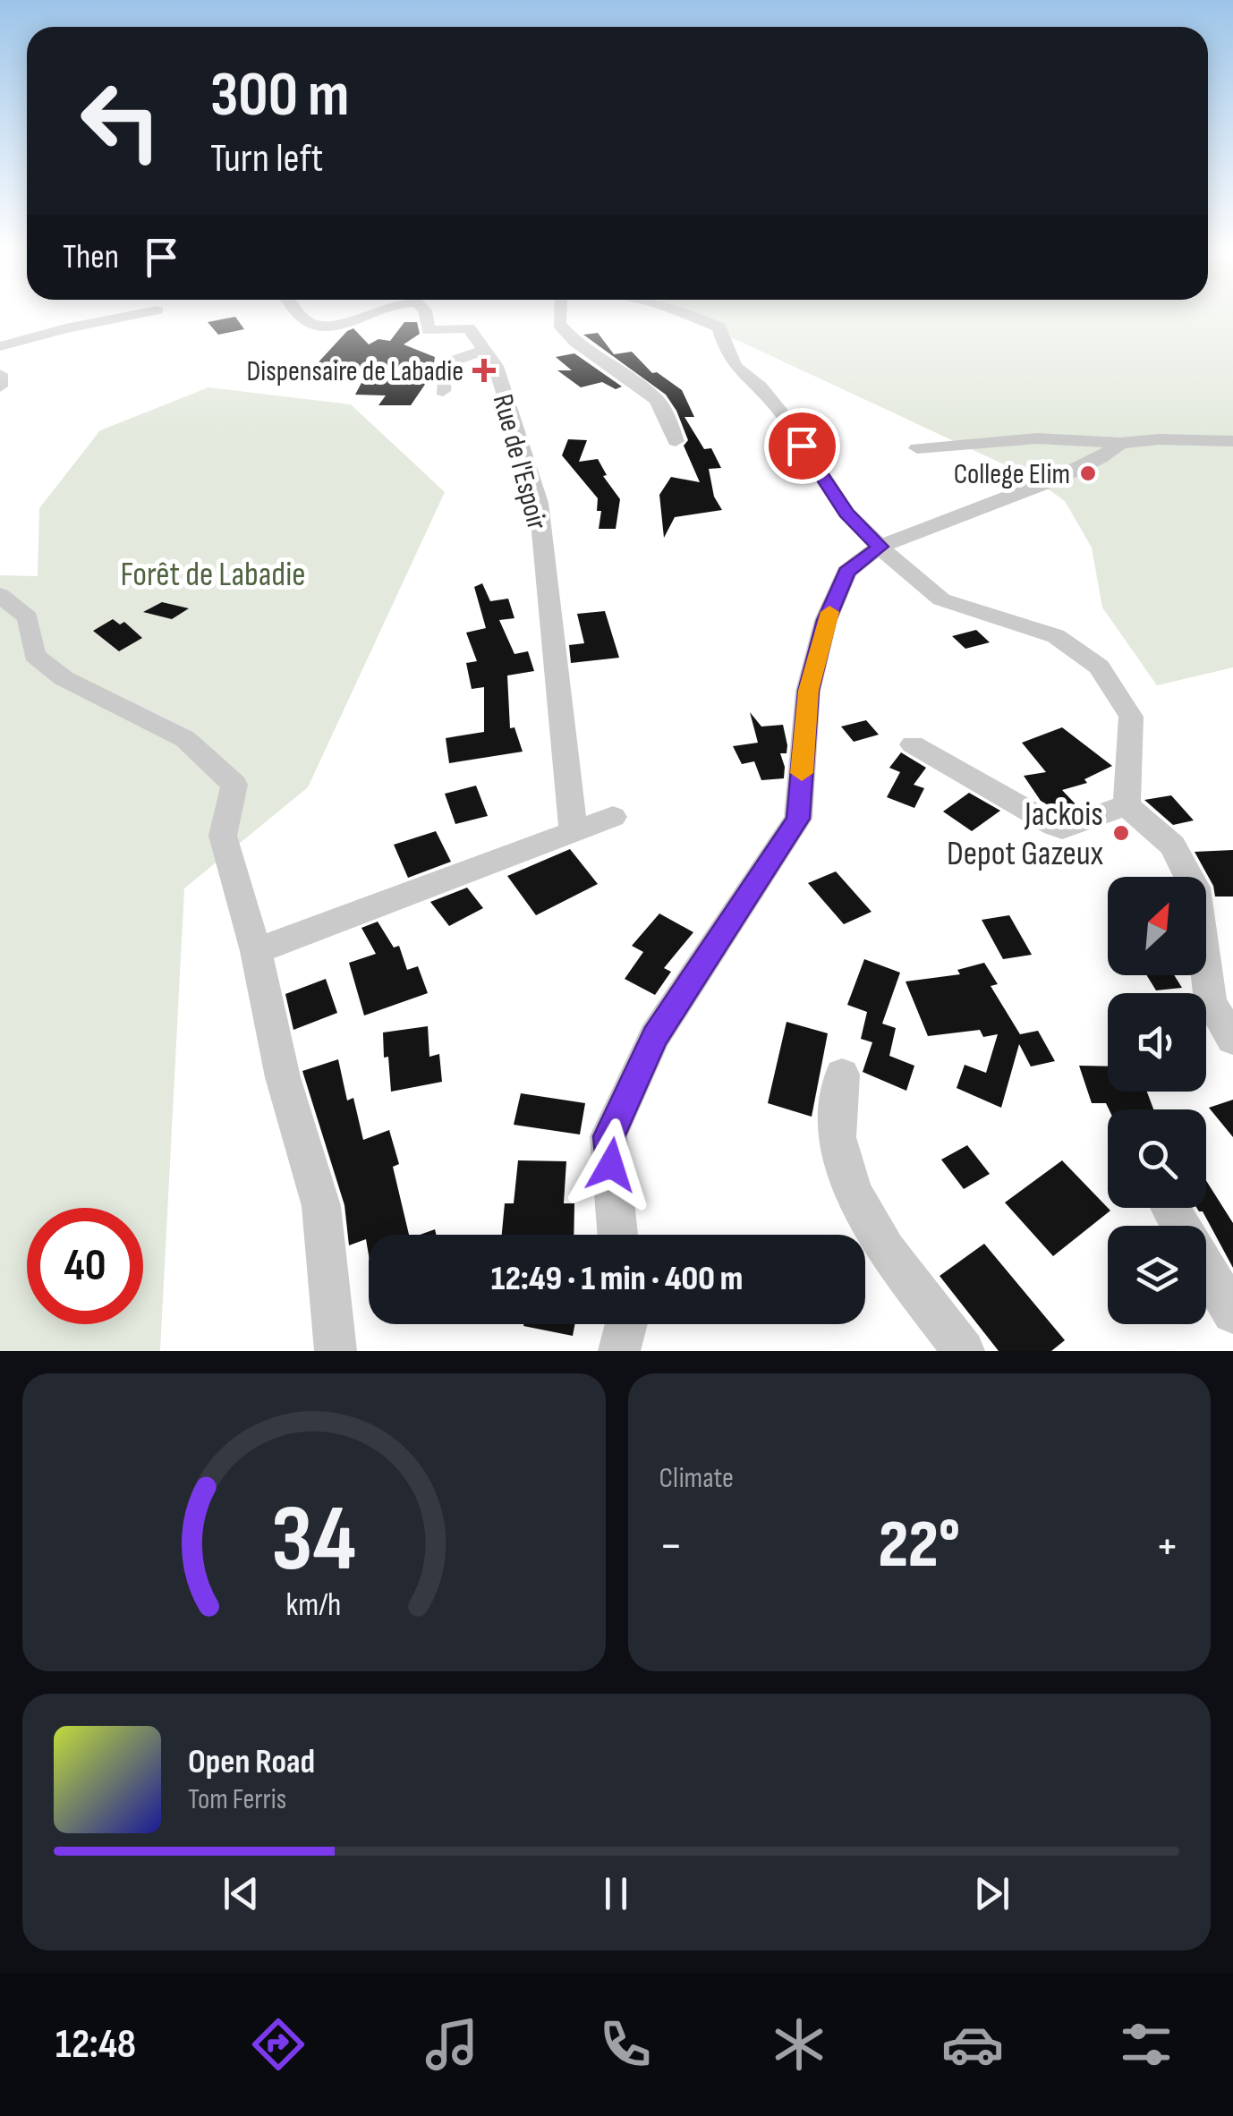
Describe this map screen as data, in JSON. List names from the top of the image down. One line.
{"streets":{"street":["Rue de l'Espoir"]},"parks":["Forêt de Labadie"],"places":{"health":["Dispensaire de Labadie"],"other":["College Elim","Jackois Depot Gazeux"]},"north":"top right","page":{"turn":["300 m","Turn left"],"then":"Then","limit":"40","trip":"12:49 · 1 min · 400 m","tile":"Climate","heat":["−","22°","+"],"song":["Open Road","Tom Ferris"],"tabs":"12:48","gauge":["34","km/h"]}}
